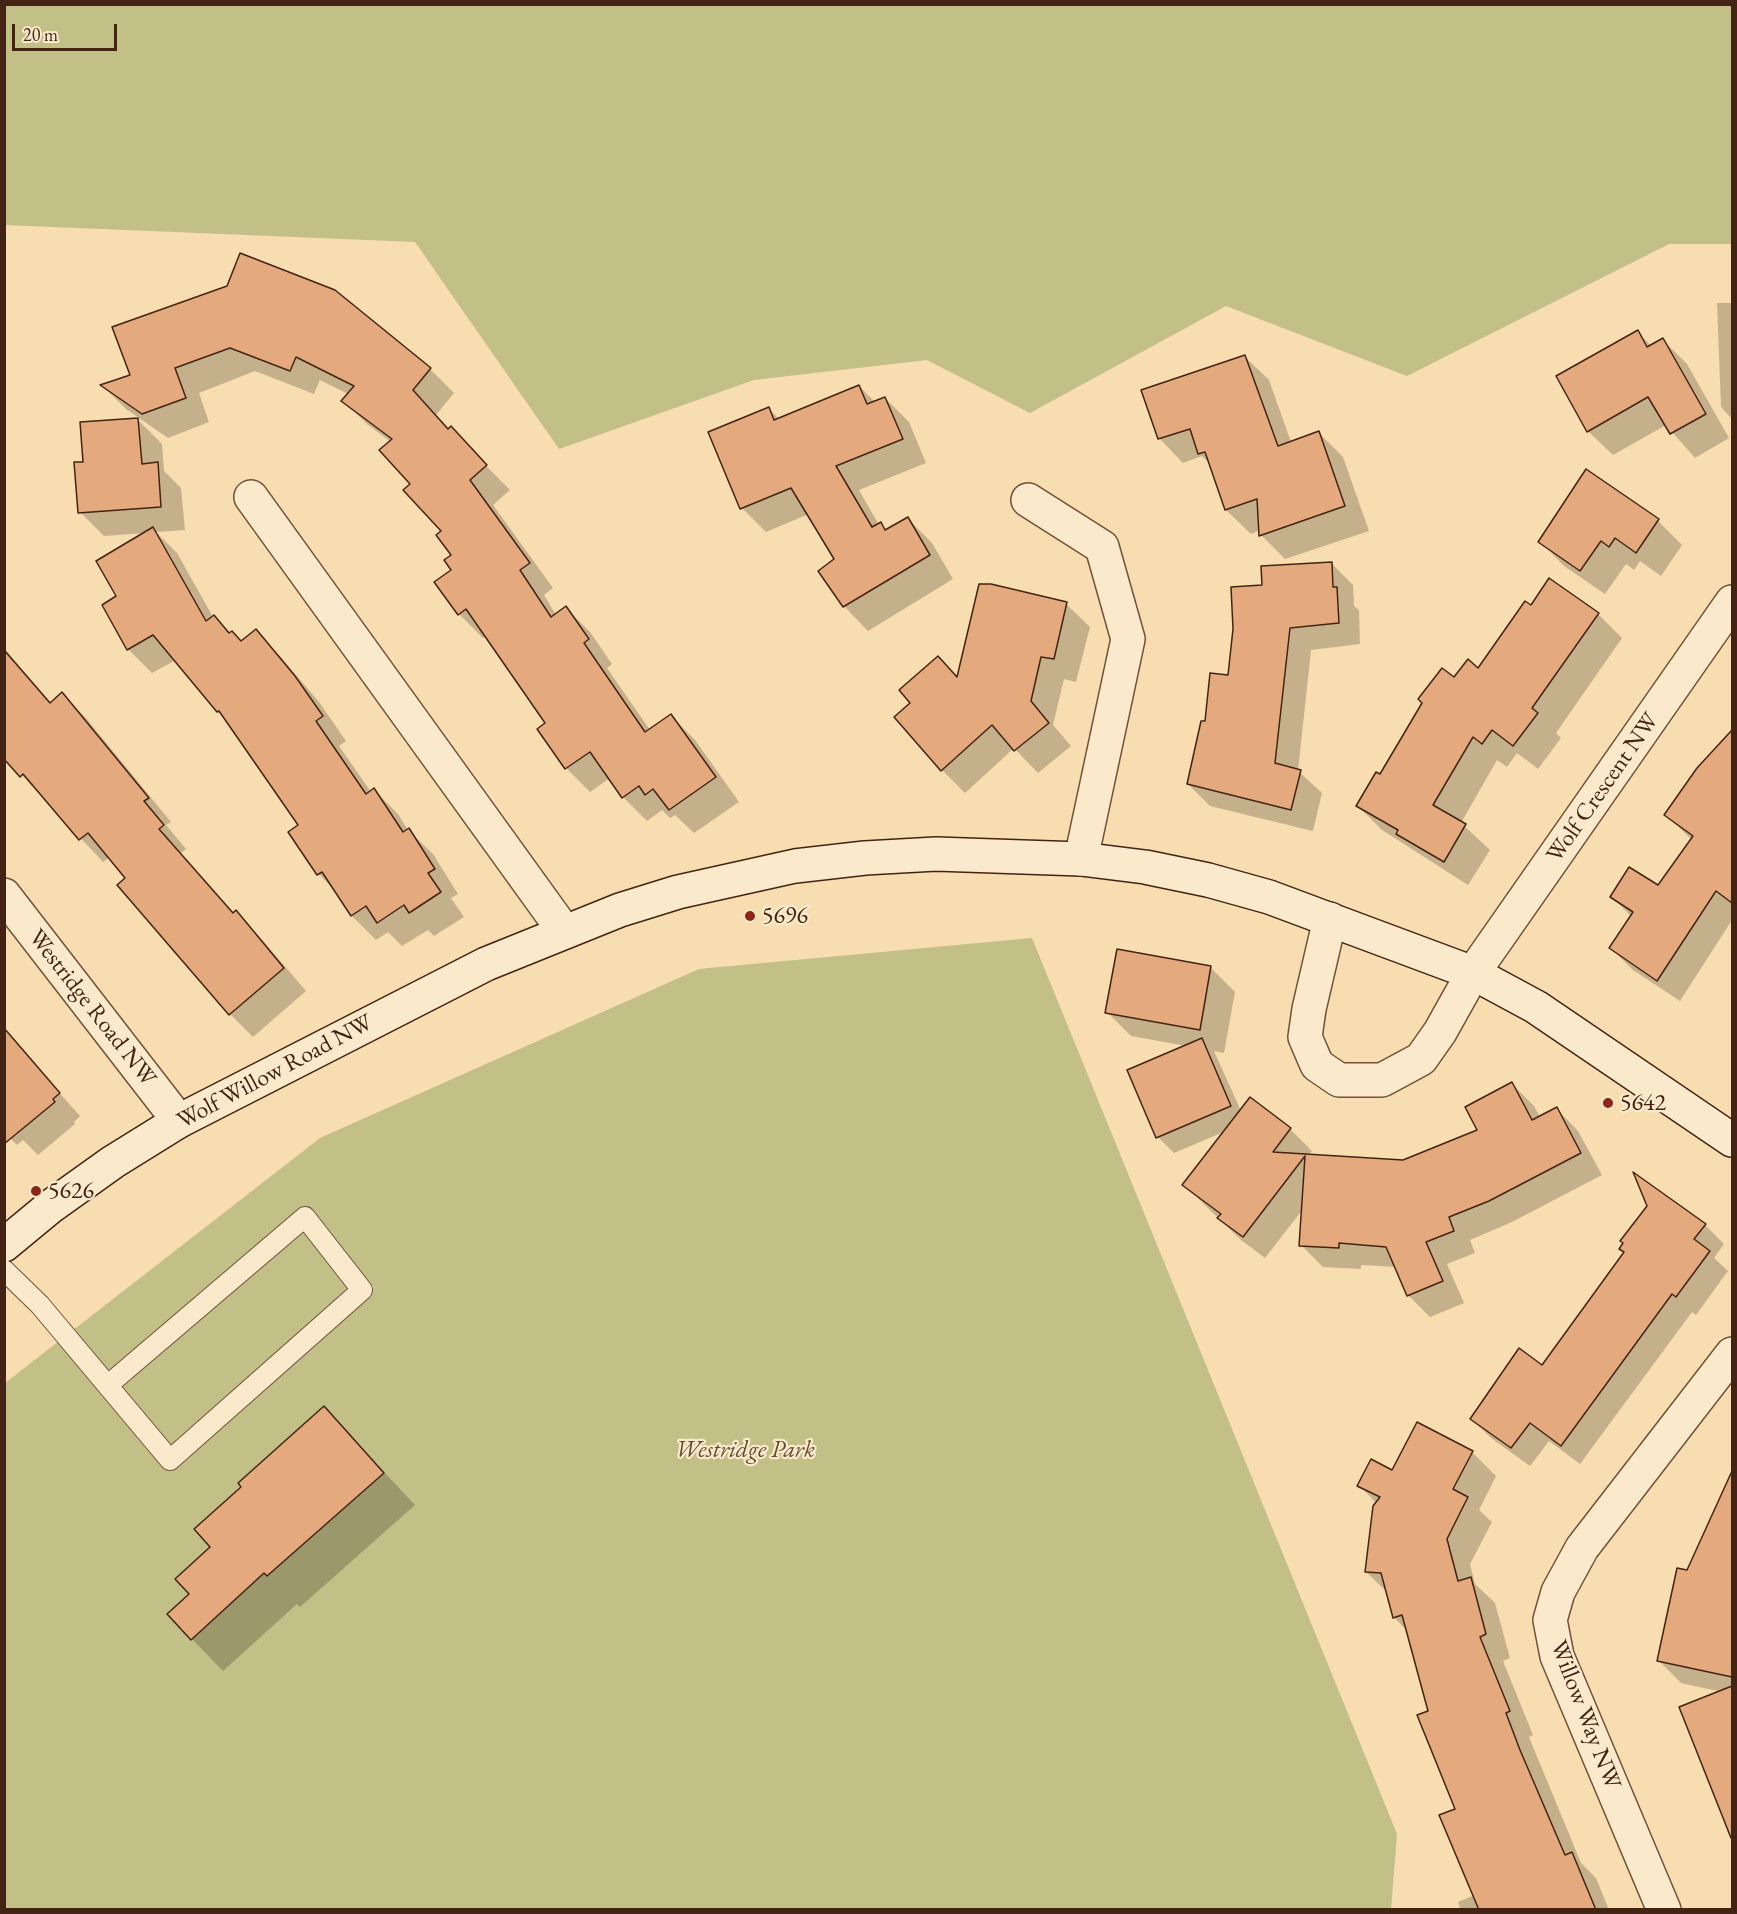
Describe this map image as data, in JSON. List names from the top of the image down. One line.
{"streets":{"street":["Wolf Crescent NW","Westridge Road NW","Wolf Willow Road NW","Willow Way NW"]},"crossings":[["Wolf Crescent NW","Wolf Willow Road NW"],["Westridge Road NW","Wolf Willow Road NW"]],"parks":["Westridge Park"],"places":["5696","5642","5626"],"scale_bar":"20 m"}
